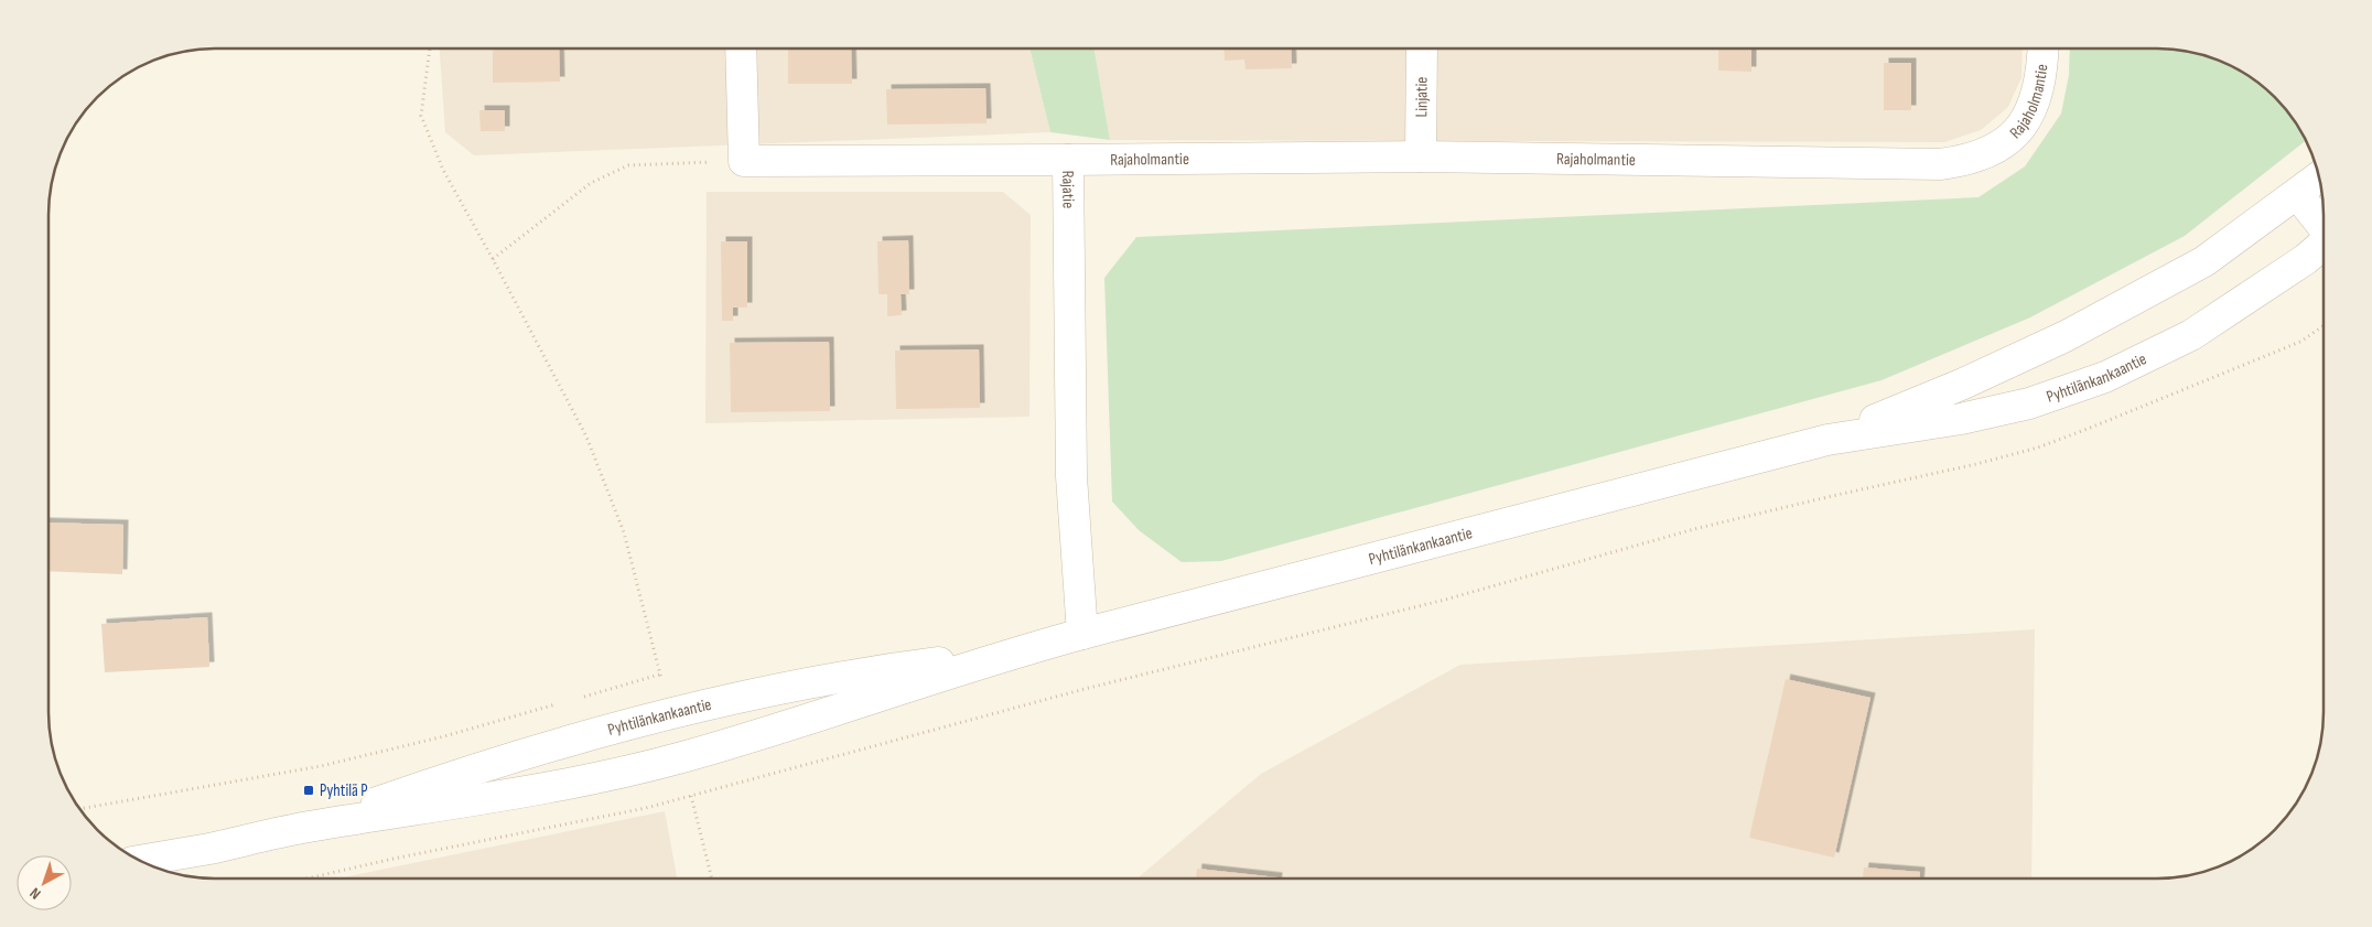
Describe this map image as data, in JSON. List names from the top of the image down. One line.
{"streets":{"street":["Linjatie","Rajaholmantie","Rajatie","Pyhtilänkankaantie"]},"crossings":[["Linjatie","Rajaholmantie"],["Rajaholmantie","Rajatie"],["Rajatie","Pyhtilänkankaantie"]],"places":{"transit":["Pyhtilä P"]},"north":"bottom left"}
